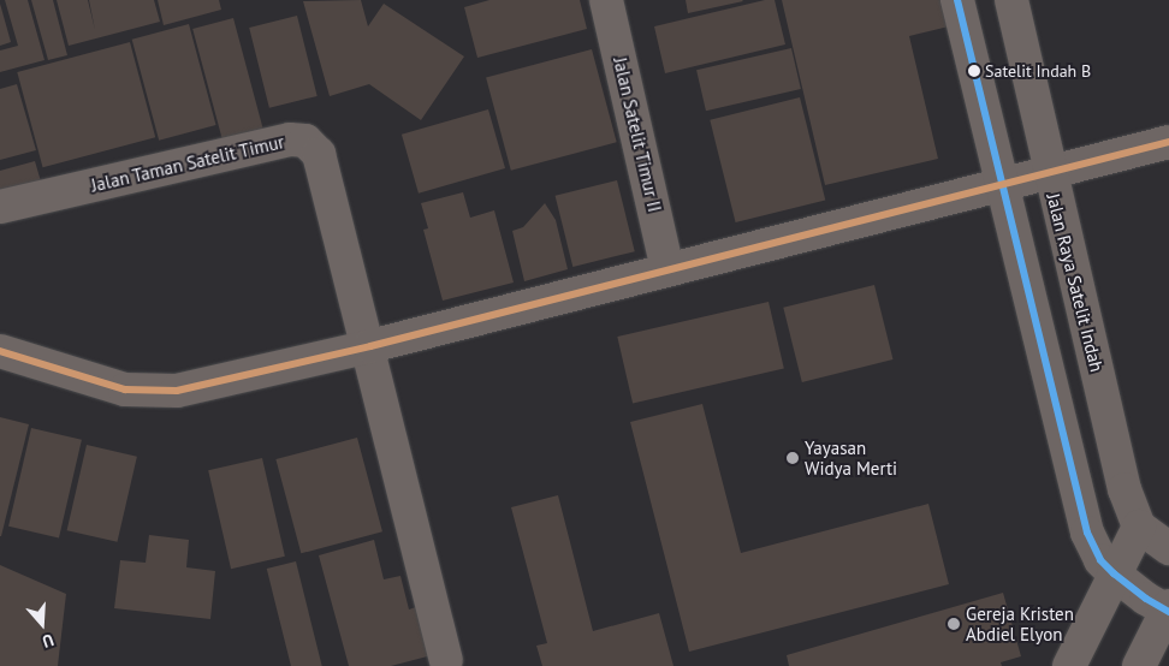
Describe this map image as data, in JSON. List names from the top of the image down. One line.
{"streets":{"street":["Jalan Satelit Timur II","Jalan Taman Satelit Timur","Jalan Raya Satelit Indah"]},"places":["Satelit Indah B","Yayasan Widya Merti","Gereja Kristen Abdiel Elyon"],"north":"bottom"}
